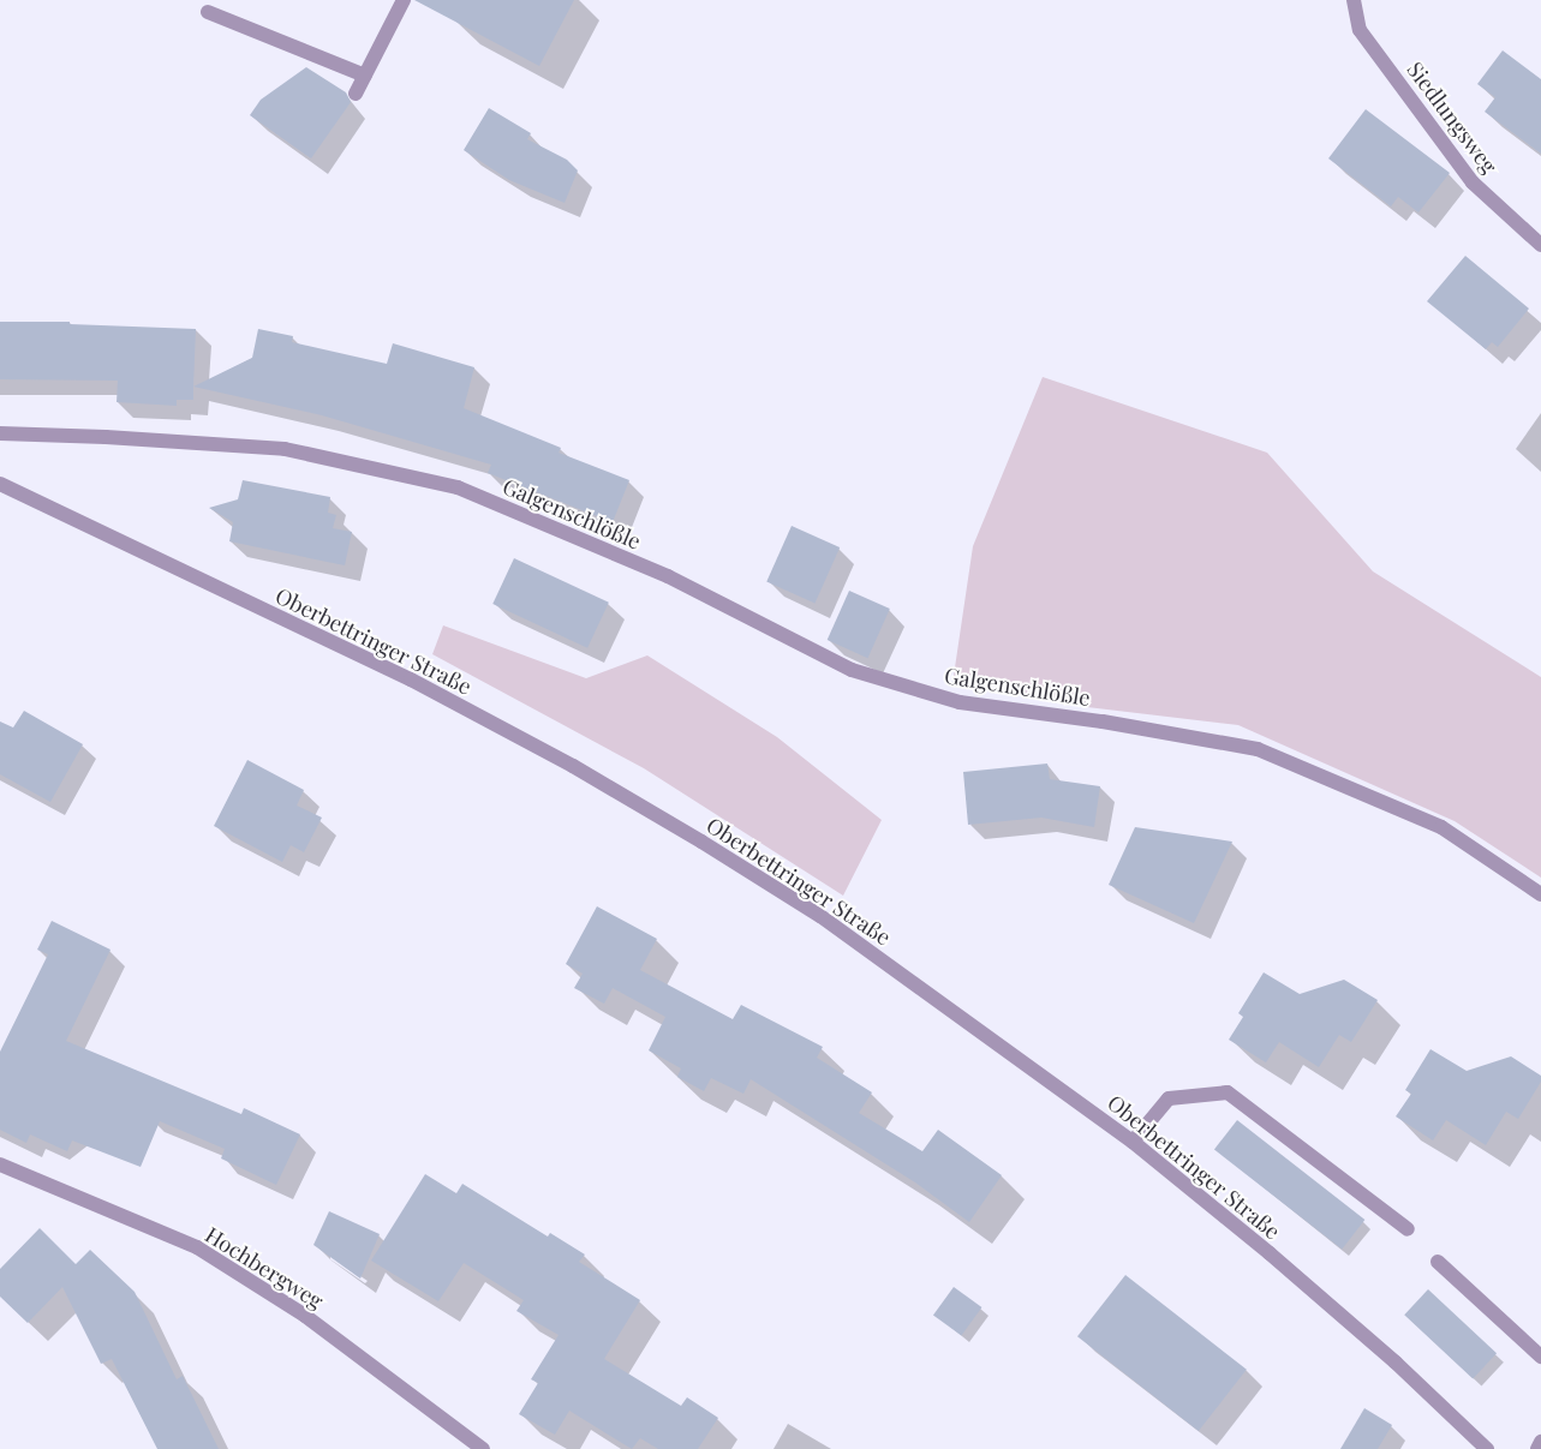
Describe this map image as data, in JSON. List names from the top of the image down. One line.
{"streets":{"street":["Siedlungsweg","Galgenschlößle","Oberbettringer Straße","Hochbergweg"]}}
